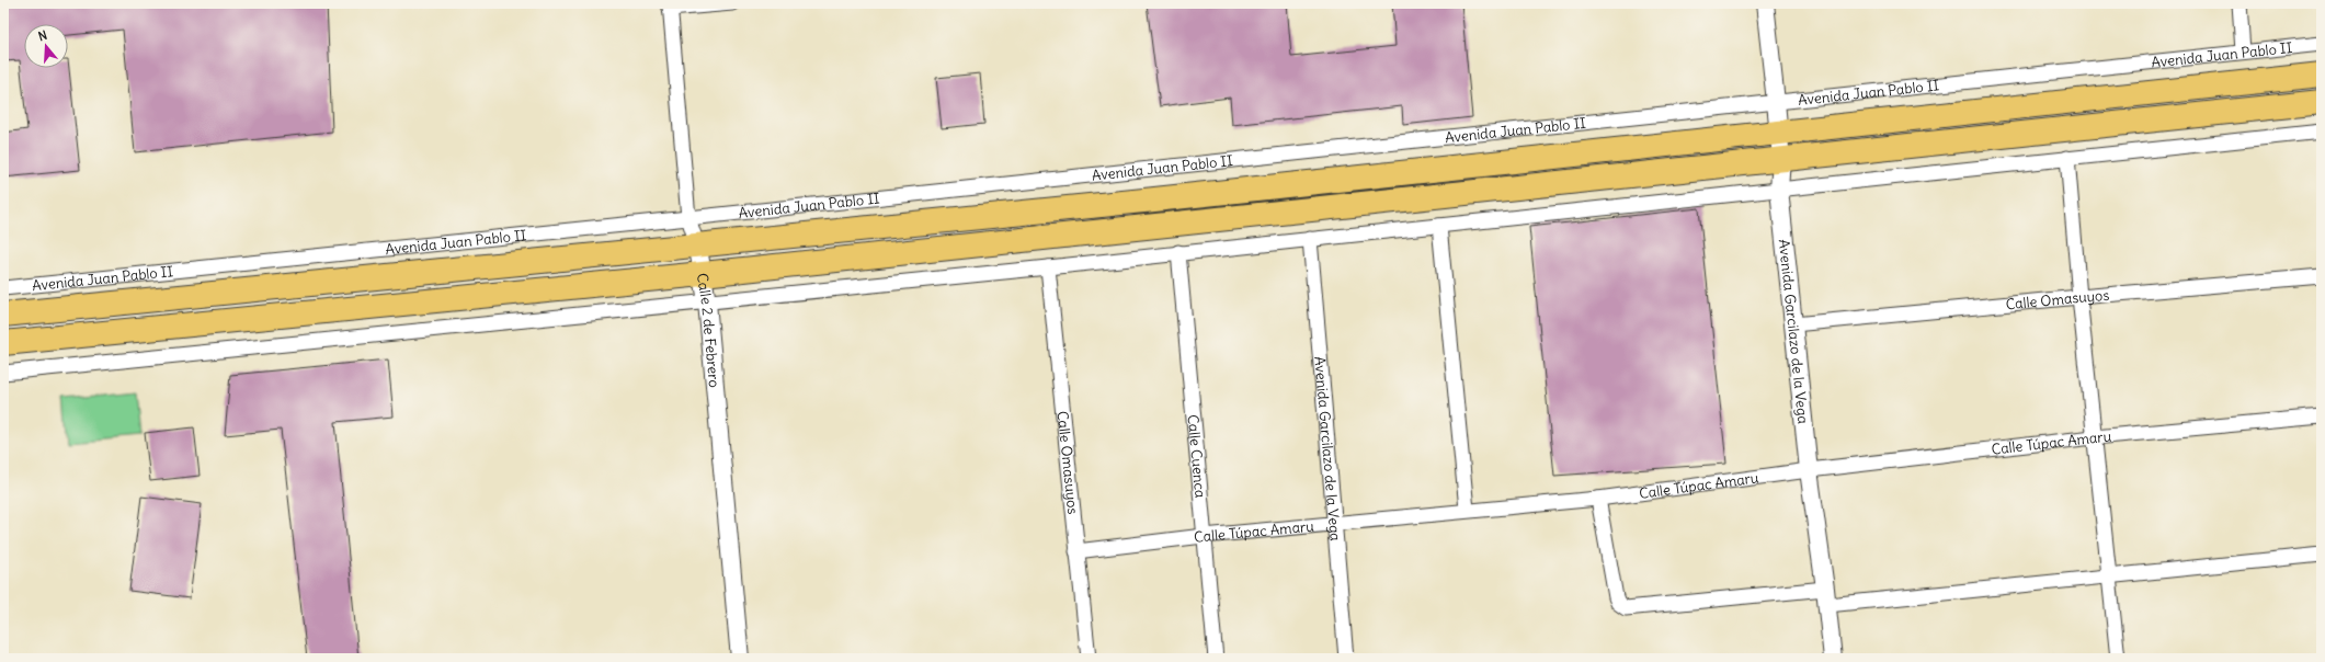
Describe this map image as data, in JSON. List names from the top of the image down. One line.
{"streets":{"highway":["Avenida Juan Pablo II"],"street":["Calle Omasuyos","Calle 2 de Febrero","Avenida Garcilazo de la Vega","Calle Túpac Amaru","Calle Cuenca"]},"crossings":[["Avenida Juan Pablo II","Calle 2 de Febrero"],["Avenida Juan Pablo II","Avenida Garcilazo de la Vega"],["Calle Omasuyos","Avenida Garcilazo de la Vega"],["Calle Omasuyos","Calle Túpac Amaru"],["Avenida Garcilazo de la Vega","Calle Túpac Amaru"],["Calle Túpac Amaru","Calle Cuenca"]],"north":"top"}
